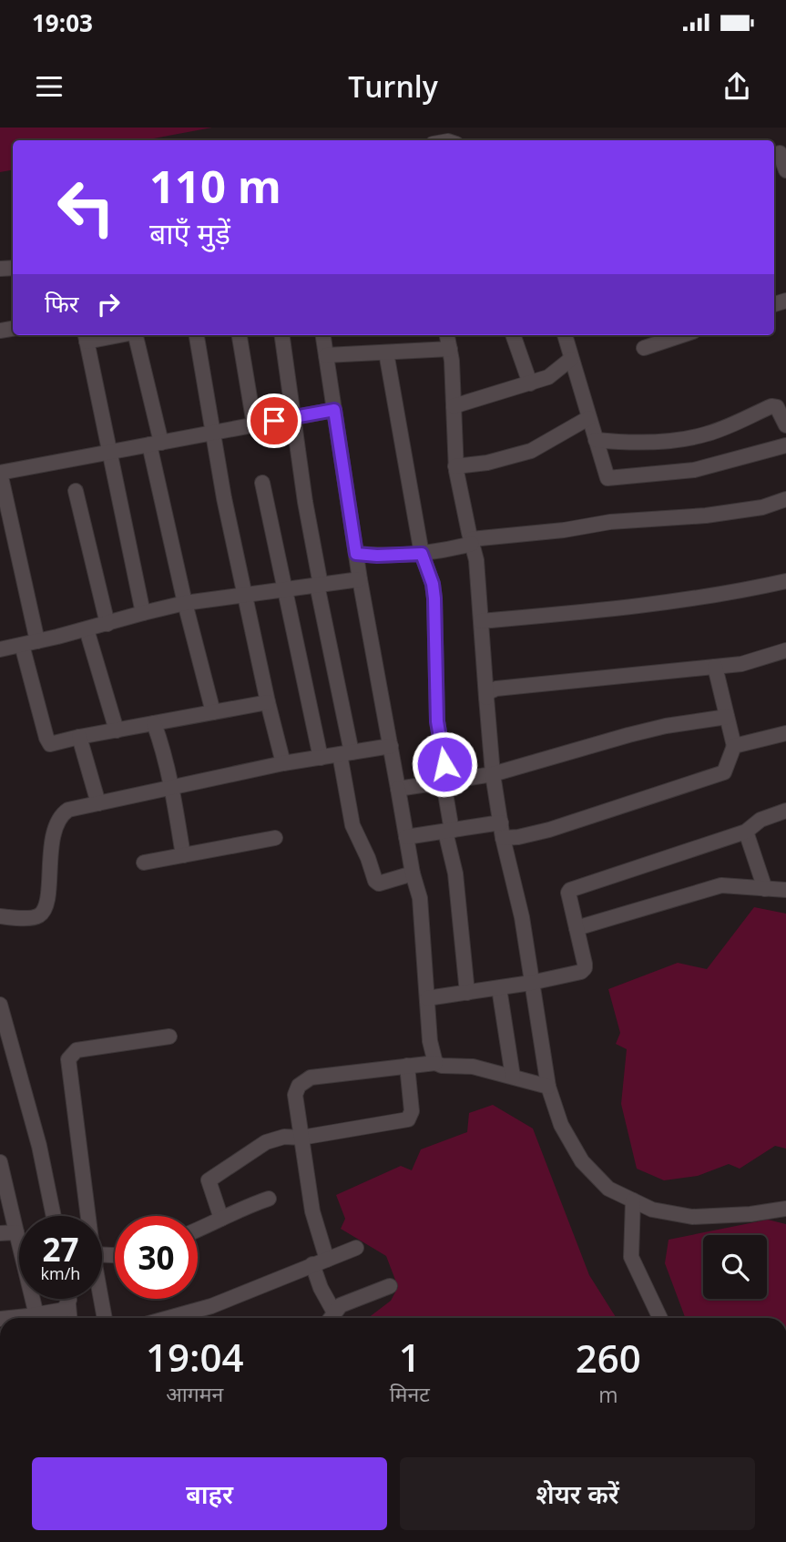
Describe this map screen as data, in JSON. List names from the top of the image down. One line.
{"page":{"status":"19:03","header":"Turnly","turn":["110 m","बाएँ मुड़ें"],"then":"फिर","speed":"27 km/h","limit":"30","eta":["19:04","आगमन","1","मिनट","260","m"],"buttons":["बाहर","शेयर करें"]}}
